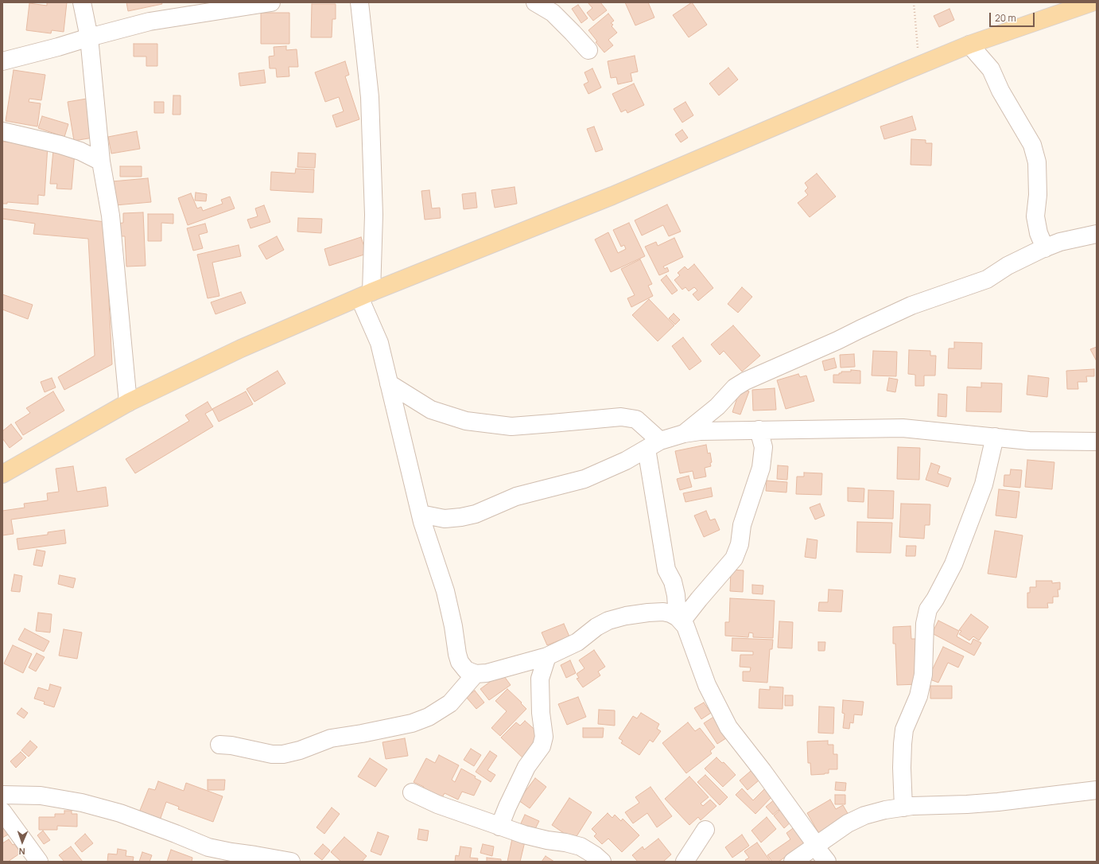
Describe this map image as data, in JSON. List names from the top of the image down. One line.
{"scale_bar":"20 m","north":"bottom"}
